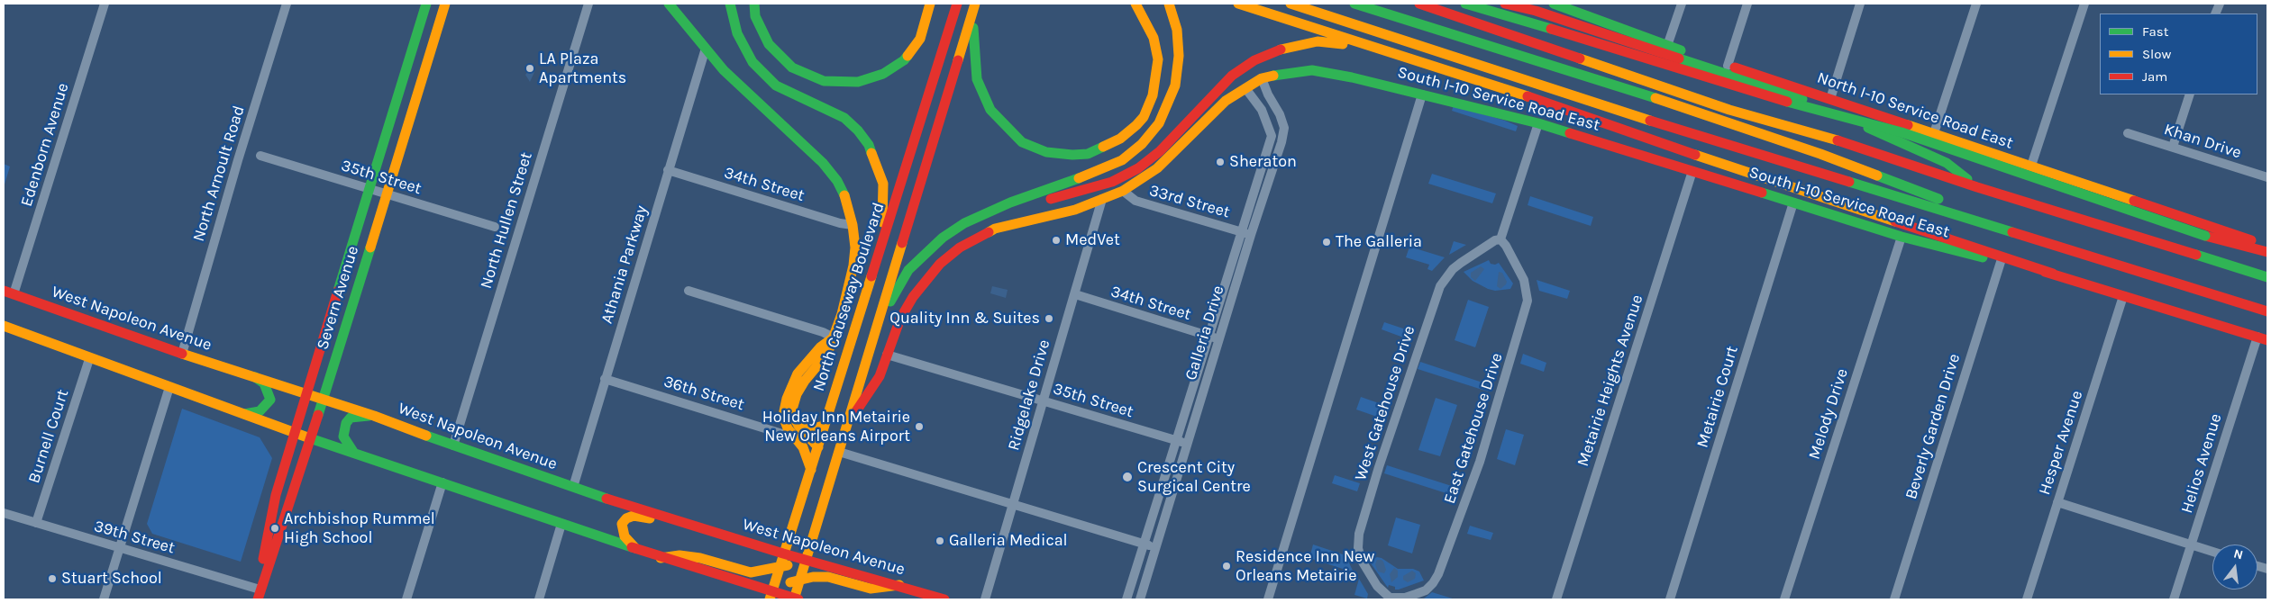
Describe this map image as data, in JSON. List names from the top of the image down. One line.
{"streets":{"main road":["South I-10 Service Road East","North I-10 Service Road East","North Causeway Boulevard","Severn Avenue","West Napoleon Avenue"],"street":["Khan Drive","Edenborn Avenue","North Arnoult Road","35th Street","34th Street","33rd Street","North Hullen Street","Athania Parkway","Galleria Drive","Metairie Heights Avenue","36th Street","Ridgelake Drive","Metairie Court","West Gatehouse Drive","Melody Drive","Beverly Garden Drive","East Gatehouse Drive","Burnell Court","Hesper Avenue","Helios Avenue","39th Street"]},"crossings":[["South I-10 Service Road East","35th Street"],["South I-10 Service Road East","33rd Street"],["South I-10 Service Road East","North Causeway Boulevard"],["South I-10 Service Road East","Galleria Drive"],["South I-10 Service Road East","Metairie Heights Avenue"],["South I-10 Service Road East","Ridgelake Drive"],["South I-10 Service Road East","Metairie Court"],["South I-10 Service Road East","Melody Drive"],["South I-10 Service Road East","Beverly Garden Drive"],["South I-10 Service Road East","Hesper Avenue"],["South I-10 Service Road East","Helios Avenue"],["Edenborn Avenue","West Napoleon Avenue"],["North Arnoult Road","West Napoleon Avenue"],["35th Street","Severn Avenue"],["35th Street","Galleria Drive"],["35th Street","Ridgelake Drive"],["34th Street","Athania Parkway"],["34th Street","Galleria Drive"],["34th Street","Ridgelake Drive"],["33rd Street","Galleria Drive"],["North Hullen Street","West Napoleon Avenue"],["Athania Parkway","West Napoleon Avenue"],["Athania Parkway","36th Street"],["North Causeway Boulevard","West Napoleon Avenue"],["Severn Avenue","West Napoleon Avenue"],["Severn Avenue","39th Street"],["West Gatehouse Drive","East Gatehouse Drive"],["Burnell Court","39th Street"]],"places":["LA Plaza Apartments","Sheraton","MedVet","The Galleria","Quality Inn & Suites","Holiday Inn Metairie New Orleans Airport","Crescent City Surgical Centre","Archbishop Rummel High School","Galleria Medical","Residence Inn New Orleans Metairie","Stuart School"],"legend":["Fast","Slow","Jam"],"north":"top"}
